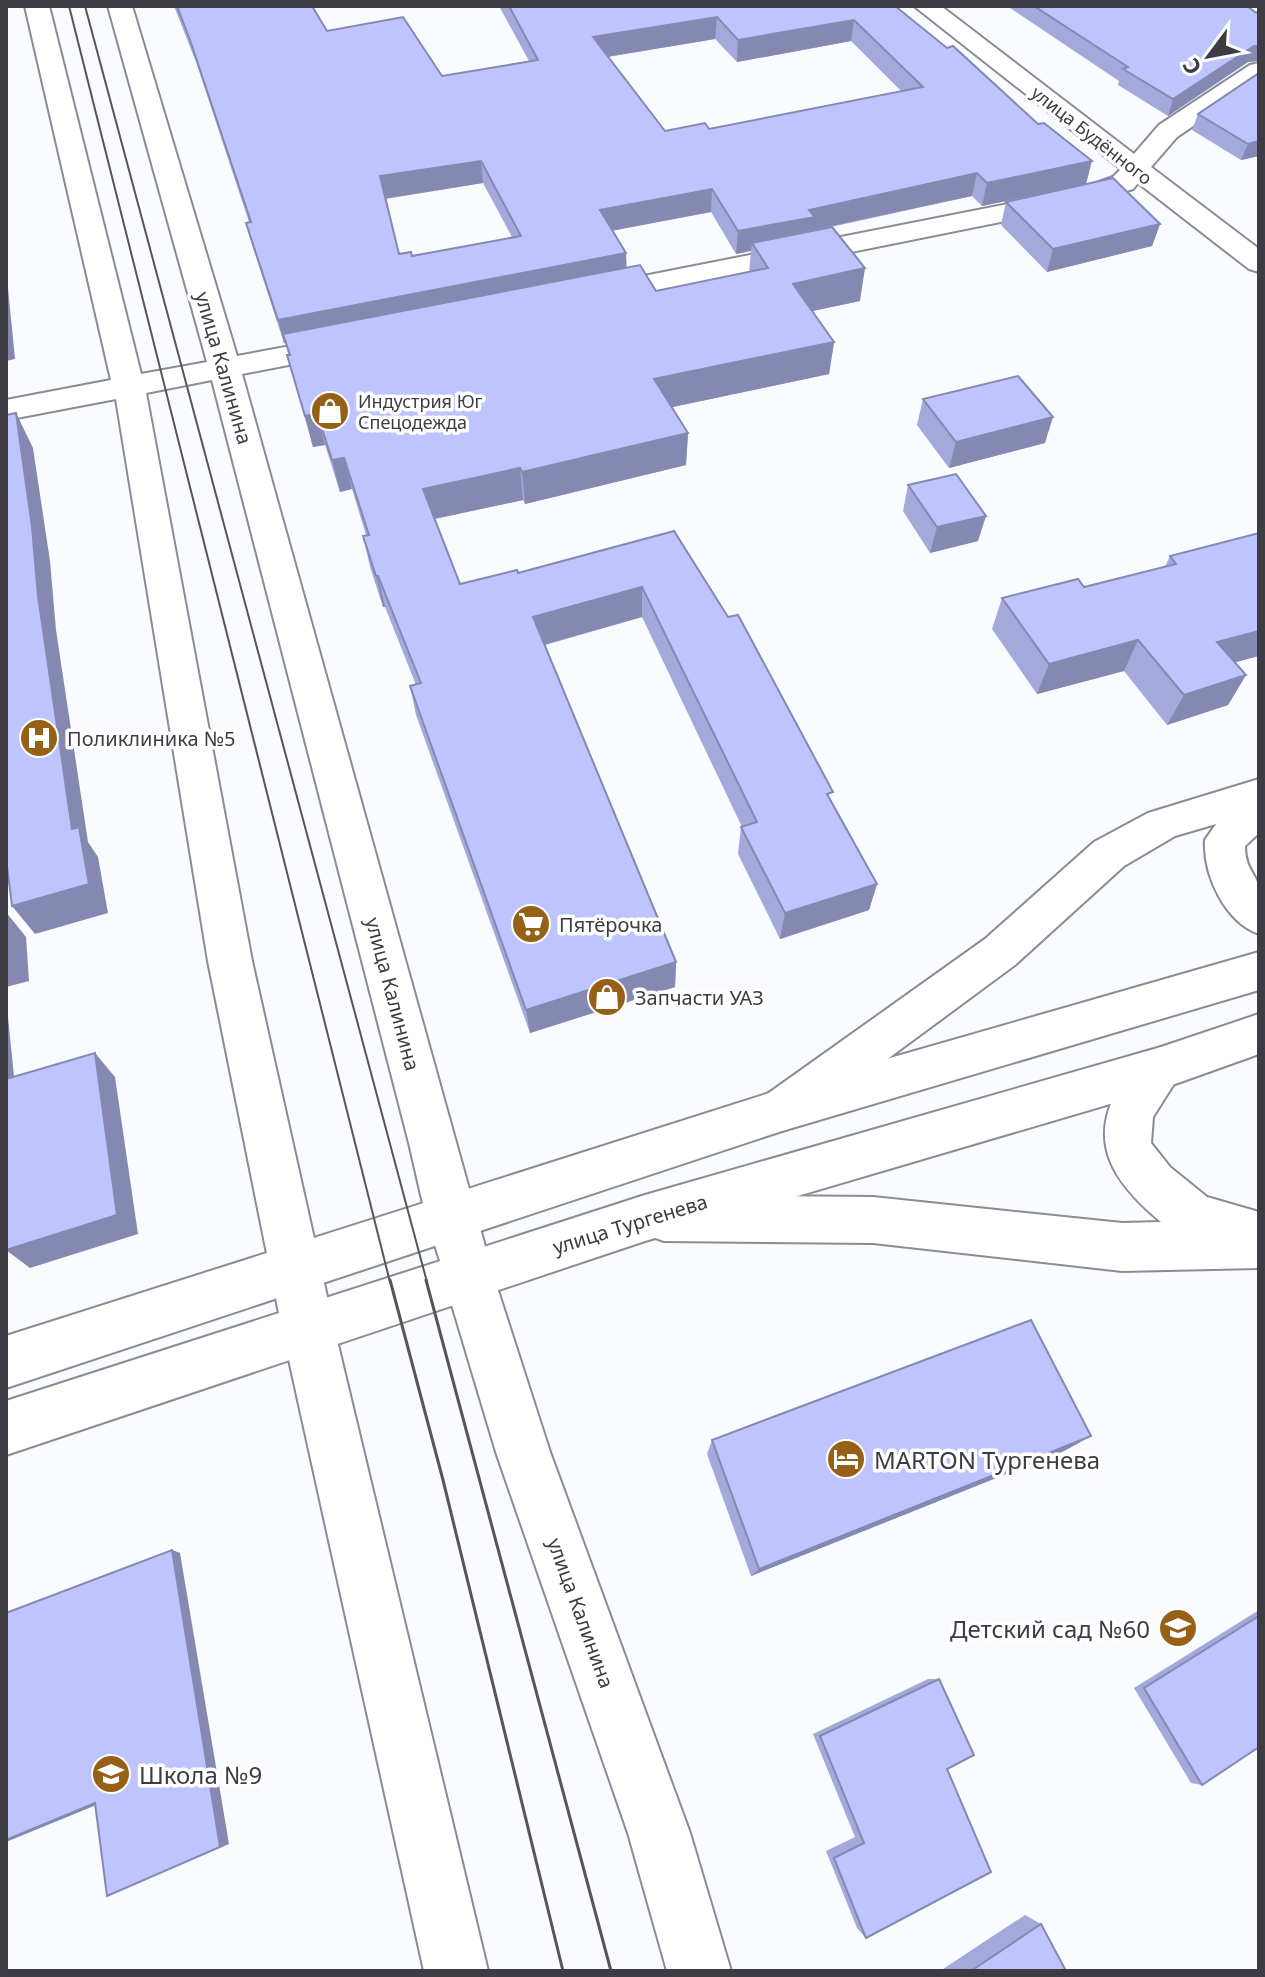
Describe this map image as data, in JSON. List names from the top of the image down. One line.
{"streets":{"main road":["улица Будённого","улица Калинина","улица Тургенева"]},"crossings":[["улица Калинина","улица Тургенева"]],"places":{"shop":["Индустрия Юг Спецодежда","Запчасти УАЗ"],"hospital":["Поликлиника №5"],"supermarket":["Пятёрочка"],"hotel":["MARTON Тургенева"],"school or university":["Детский сад №60","Школа №9"]},"north":"bottom left"}
